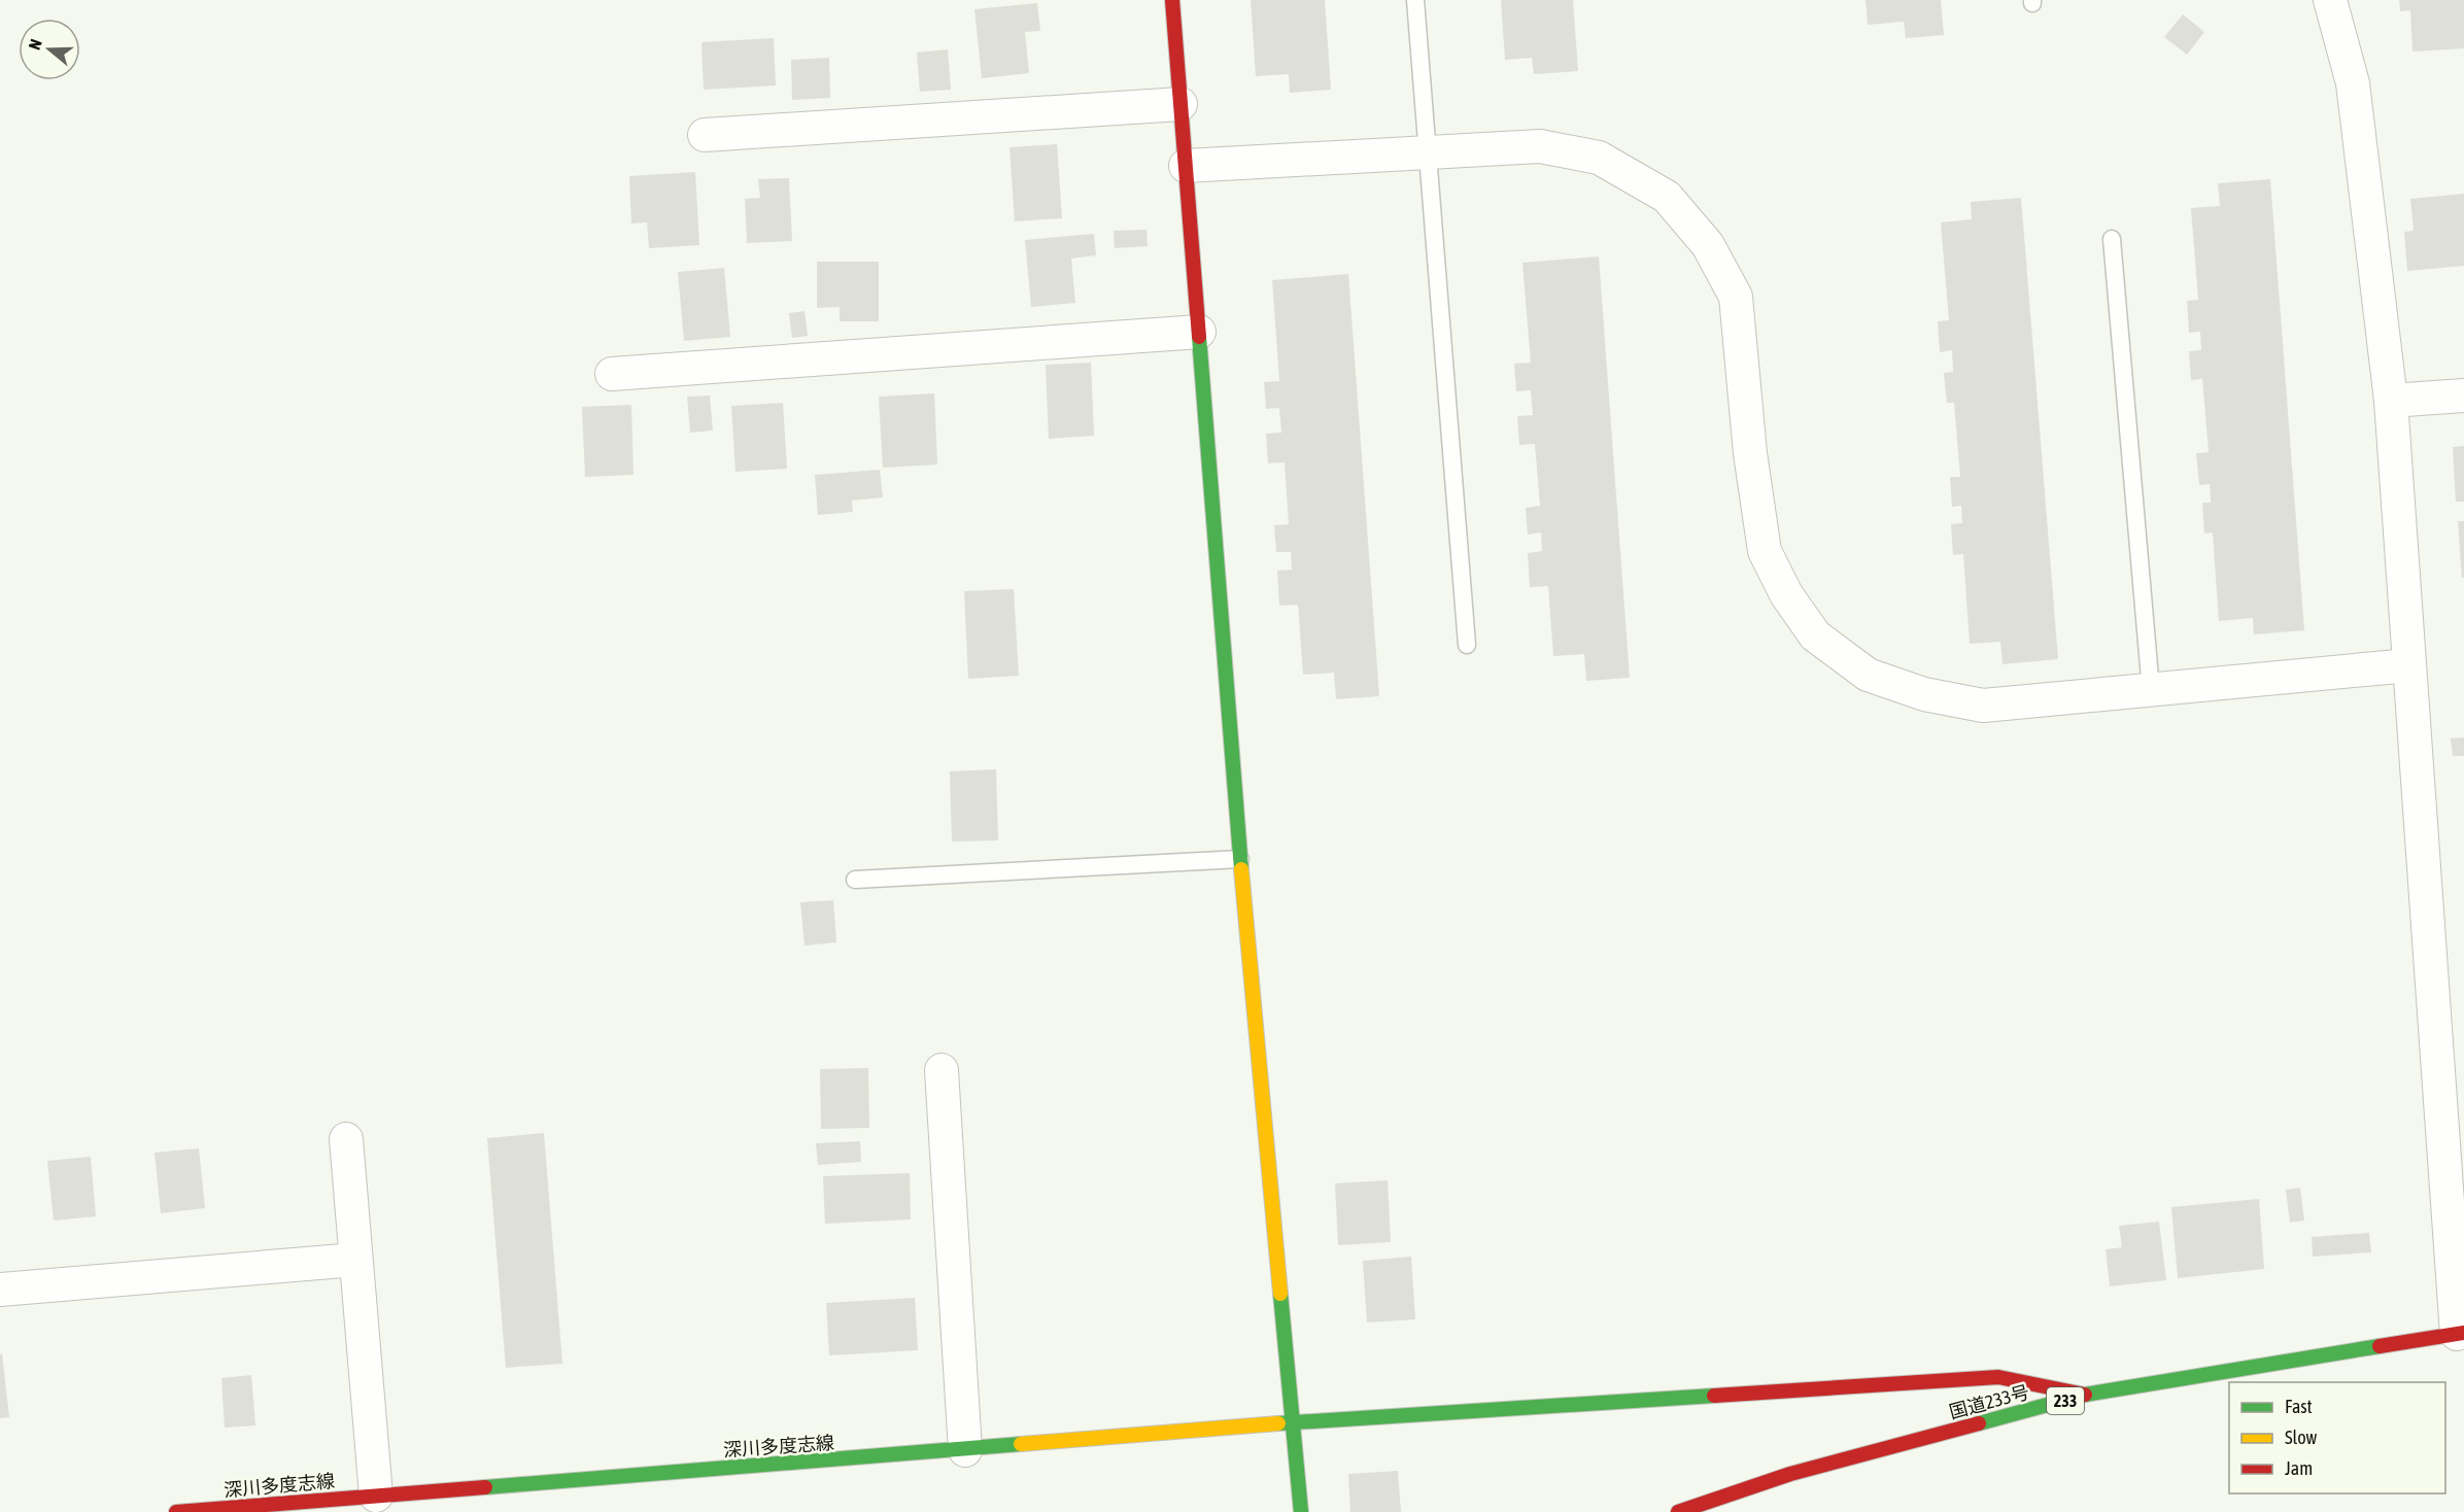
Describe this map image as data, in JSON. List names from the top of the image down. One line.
{"streets":{"main road":["233","国道233号","深川多度志線"]},"crossings":[["国道233号","深川多度志線"]],"legend":["Fast","Slow","Jam"],"north":"left"}
